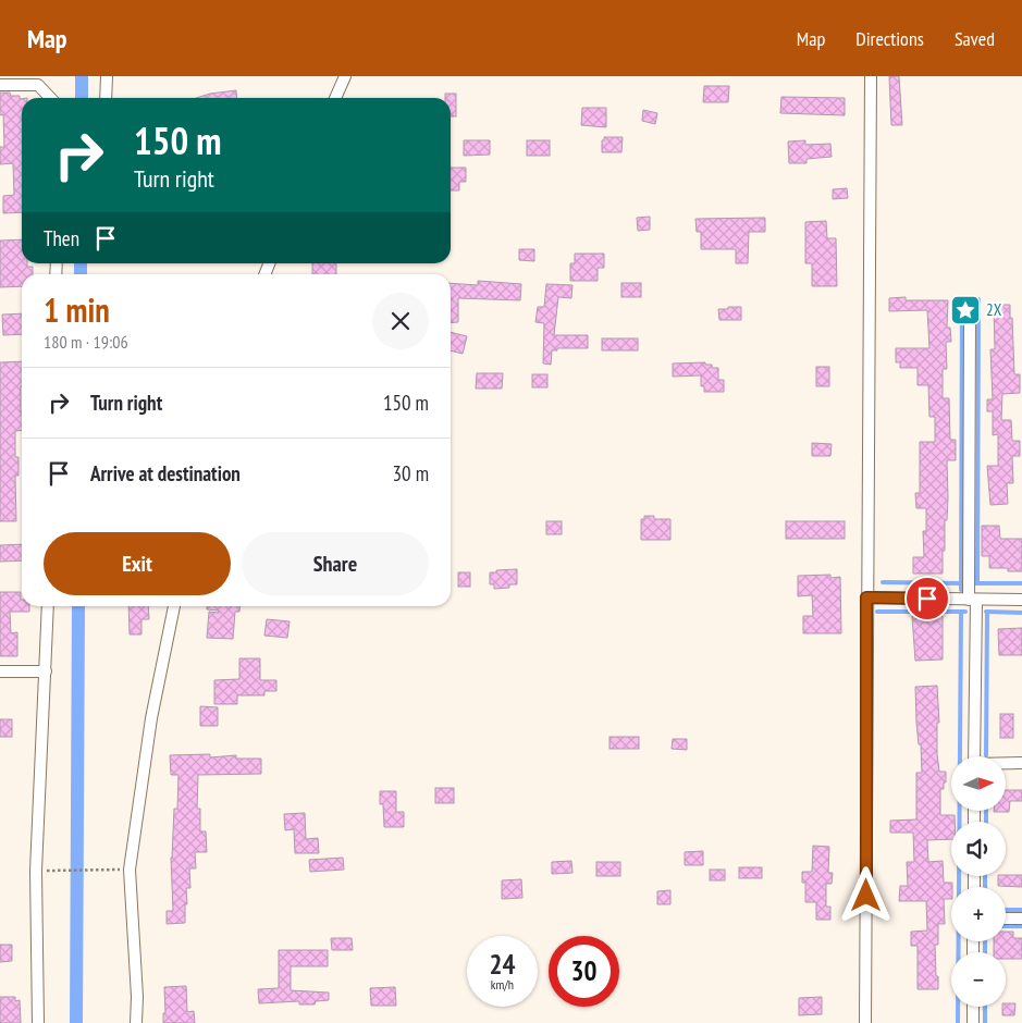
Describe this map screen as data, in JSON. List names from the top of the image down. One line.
{"places":{"place":["2X"]},"north":"right","page":{"header":"Map","nav":["Map","Directions","Saved"],"turn":["150 m","Turn right"],"then":"Then","heading":["1 min","180 m · 19:06"],"list":[{"name":"Turn right","value":"150 m"},{"name":"Arrive at destination","value":"30 m"}],"buttons":["Exit","Share"],"map_buttons":["+","−"],"speed":"24 km/h","limit":"30"}}
